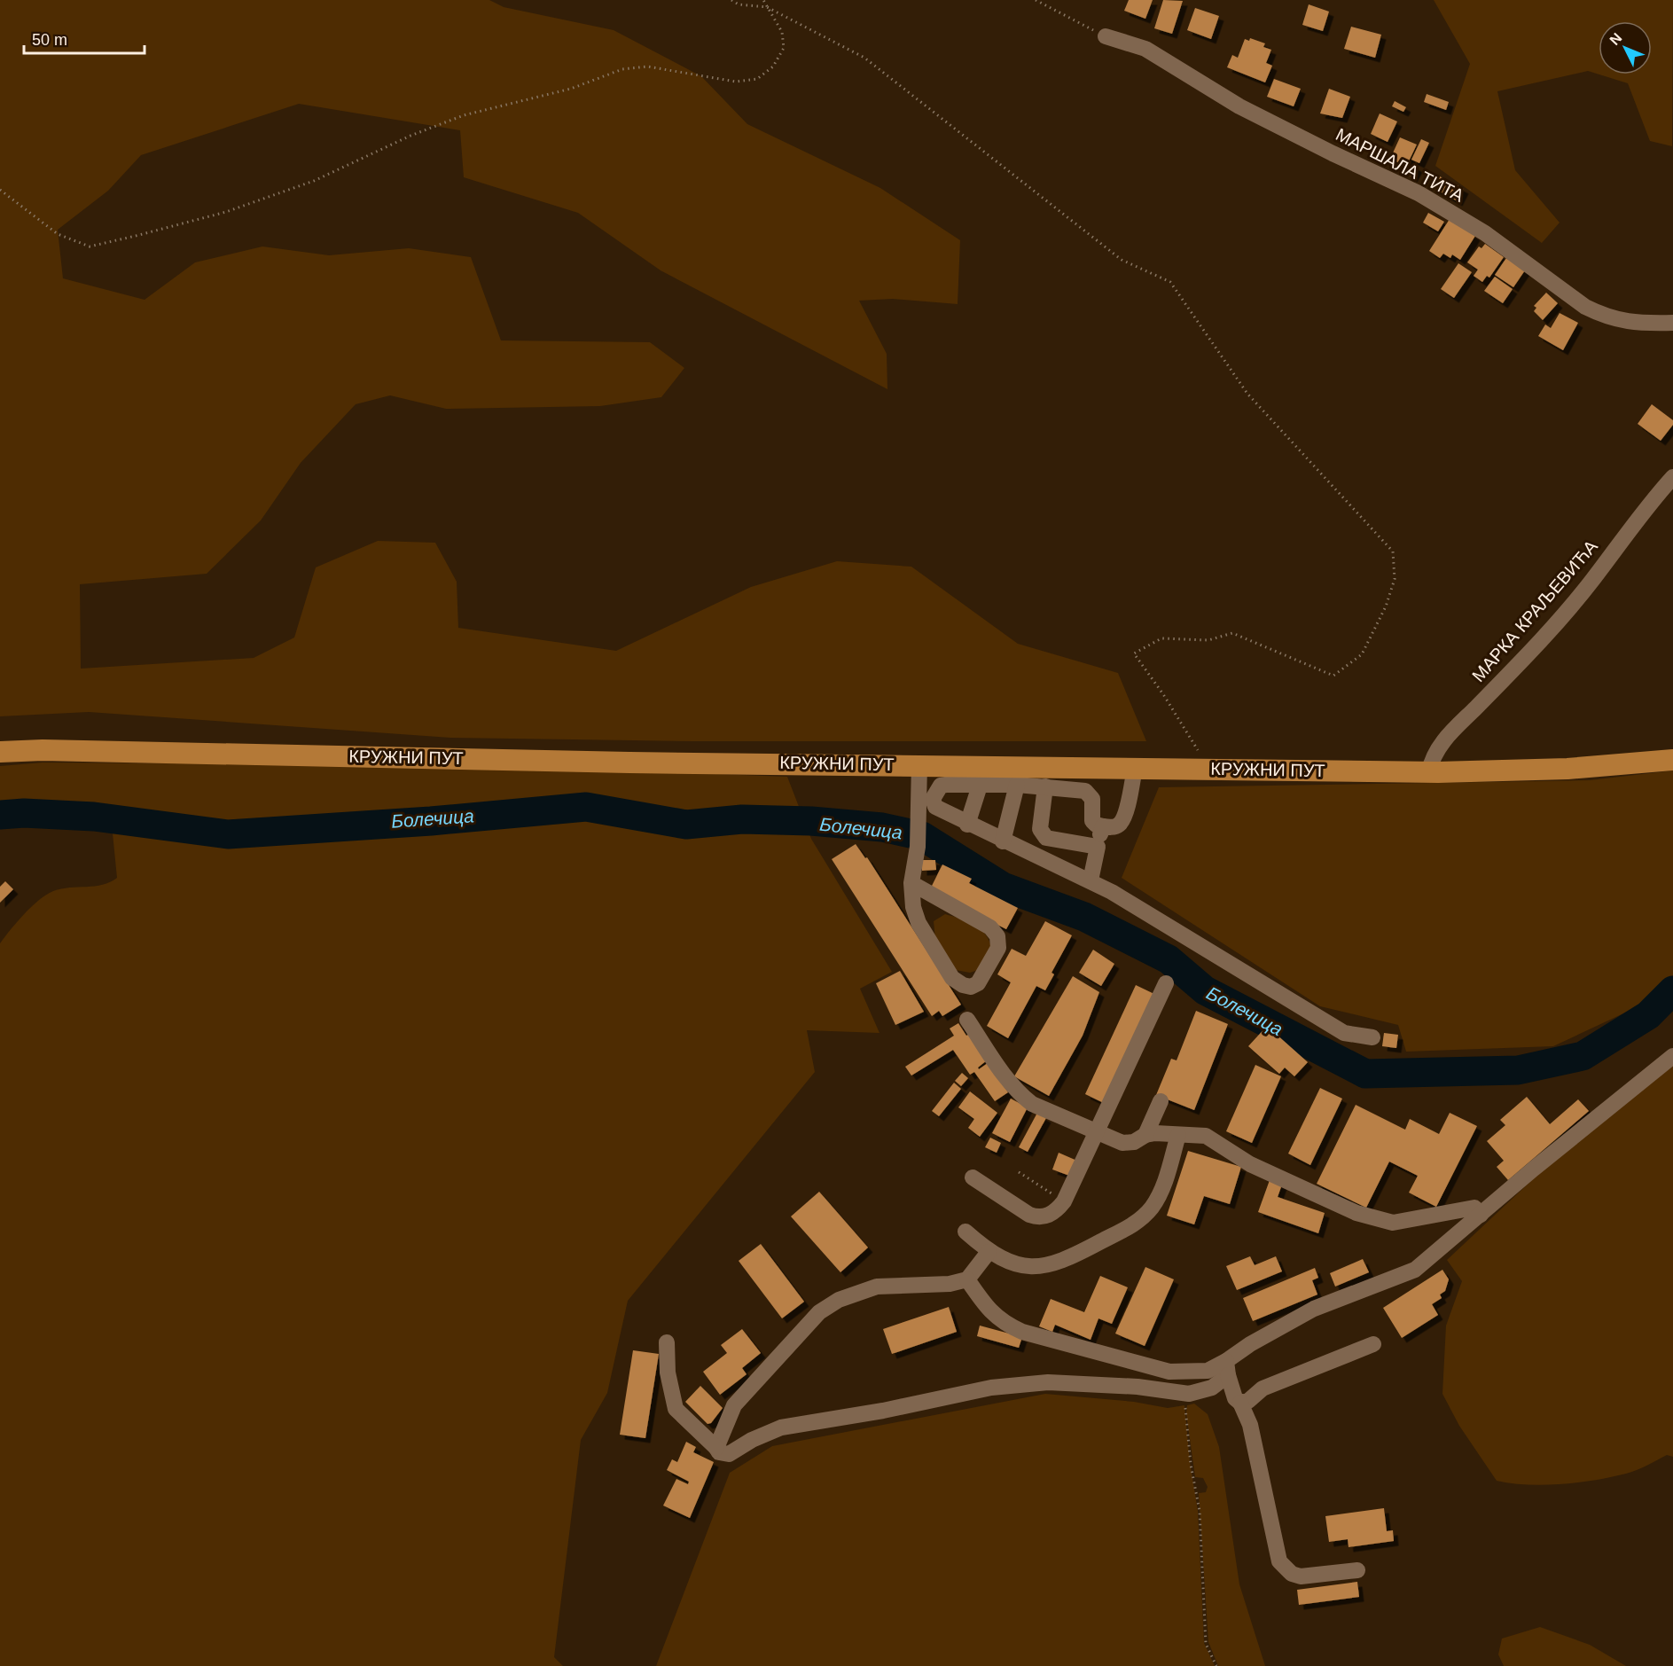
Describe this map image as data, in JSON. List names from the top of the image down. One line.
{"streets":{"main road":["КРУЖНИ ПУТ"],"street":["МАРШАЛА ТИТА","МАРКА КРАЉЕВИЋА"]},"crossings":[["МАРКА КРАЉЕВИЋА","КРУЖНИ ПУТ"]],"water":["Болечица"],"scale_bar":"50 m","north":"top left"}
